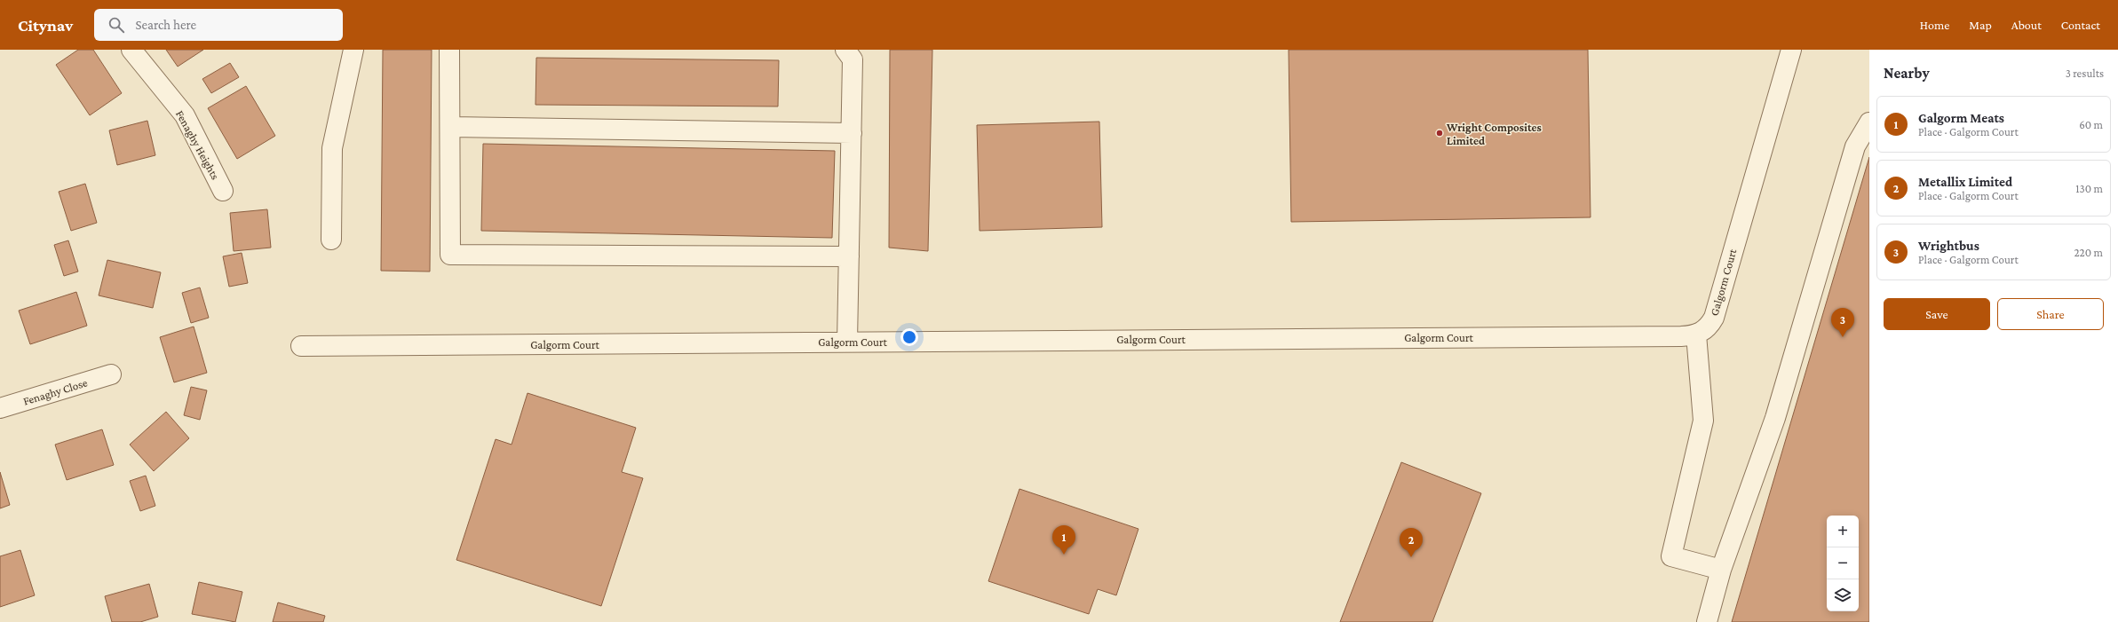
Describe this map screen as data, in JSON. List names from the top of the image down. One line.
{"streets":{"street":["Fenaghy Heights","Galgorm Court","Fenaghy Close"]},"places":["Wright Composites Limited"],"page":{"header":"Citynav","search":"Search here","nav":["Home","Map","About","Contact"],"heading":["Nearby","3 results"],"list":[{"mark":"1","name":"Galgorm Meats","note":"Place · Galgorm Court","value":"60 m"},{"mark":"2","name":"Metallix Limited","note":"Place · Galgorm Court","value":"130 m"},{"mark":"3","name":"Wrightbus","note":"Place · Galgorm Court","value":"220 m"}],"buttons":["Save","Share"],"pins":["3","1","2"],"map_buttons":["+","−"]}}
